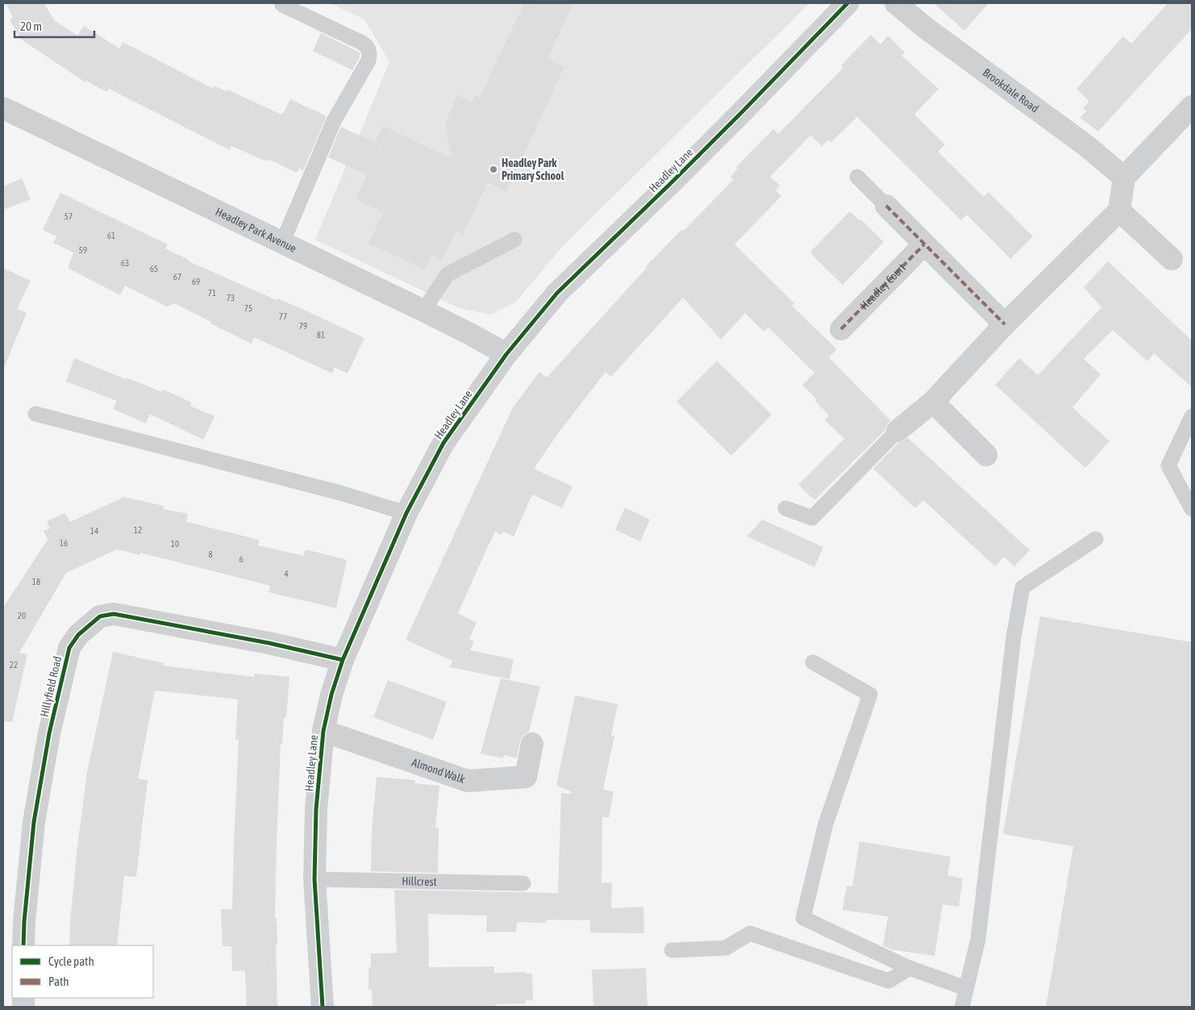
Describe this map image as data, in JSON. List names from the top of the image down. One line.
{"streets":{"street":["Brookdale Road","Headley Lane","Headley Park Avenue","Headley Court","Hillyfield Road","Almond Walk"],"lane":["Hillcrest"]},"crossings":[["Headley Lane","Headley Park Avenue"],["Headley Lane","Hillyfield Road"],["Headley Lane","Almond Walk"],["Headley Lane","Hillcrest"]],"places":["Headley Park Primary School"],"house_numbers":["57","61","59","63","65","67","69","71","73","75","77","79","81","12","14","16","10","8","6","4","18","20","22"],"legend":["Cycle path","Path"],"scale_bar":"20 m"}
